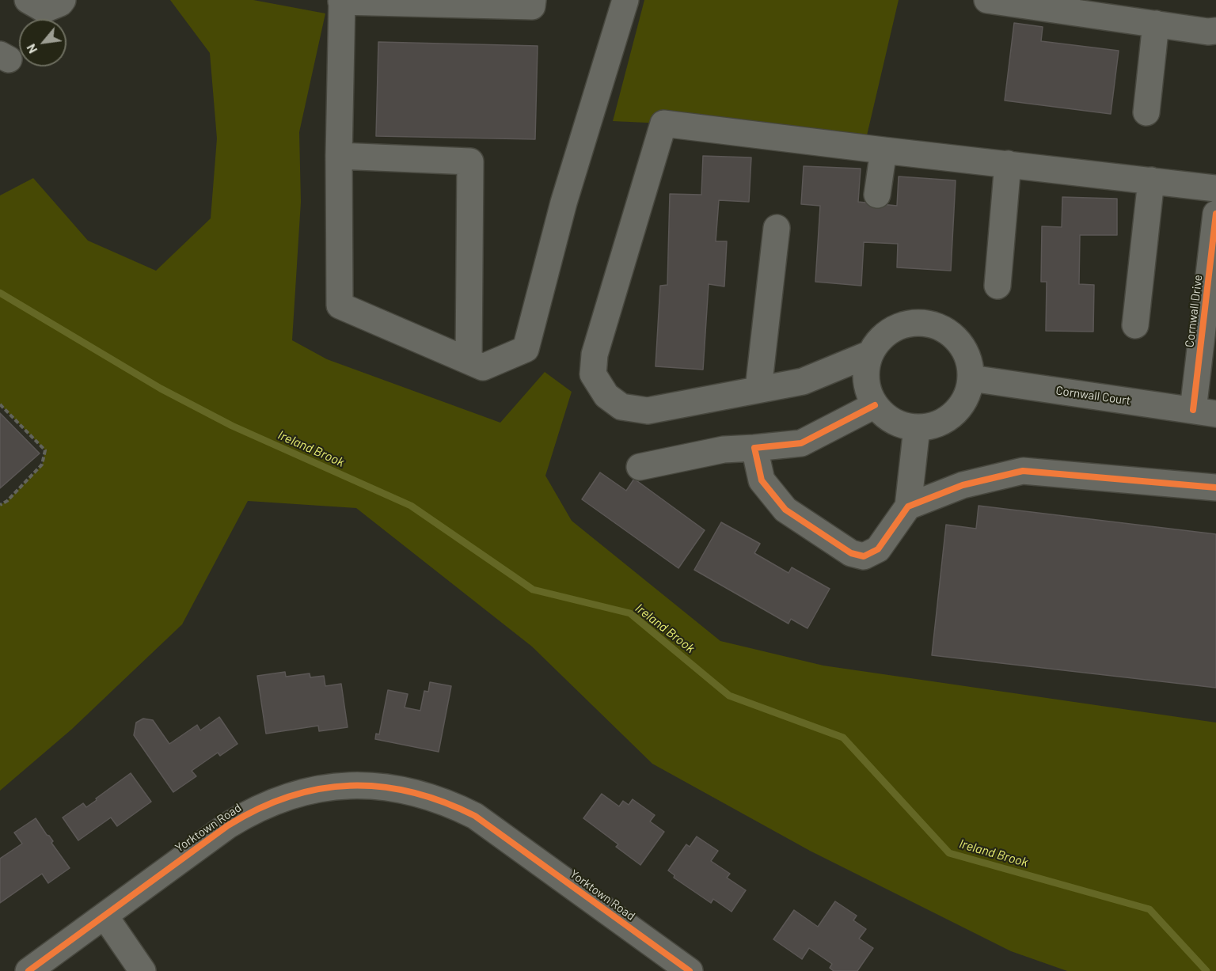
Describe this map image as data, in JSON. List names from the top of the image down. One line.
{"streets":{"street":["Cornwall Drive","Cornwall Court","Yorktown Road"]},"crossings":[["Cornwall Drive","Cornwall Court"]],"water":["Ireland Brook"],"north":"bottom left"}
